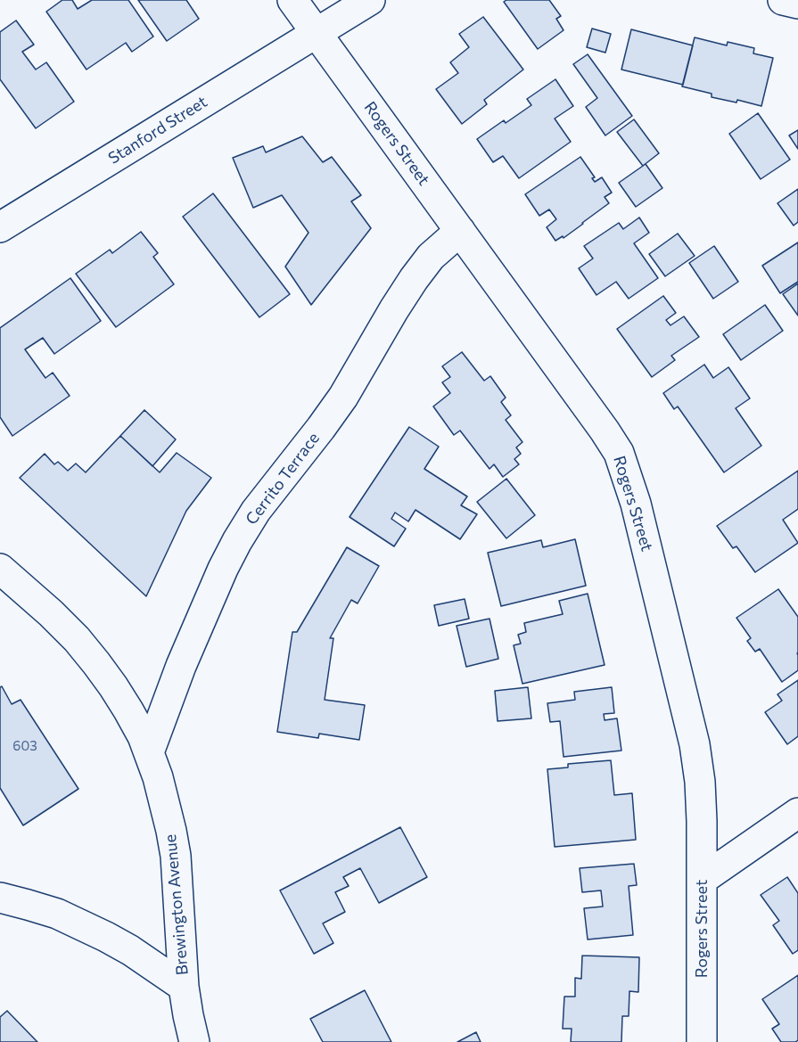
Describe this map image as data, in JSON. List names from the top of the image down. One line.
{"streets":{"street":["Stanford Street","Rogers Street","Cerrito Terrace","Brewington Avenue"]},"crossings":[["Stanford Street","Rogers Street"],["Rogers Street","Cerrito Terrace"],["Cerrito Terrace","Brewington Avenue"]],"house_numbers":["603"]}
